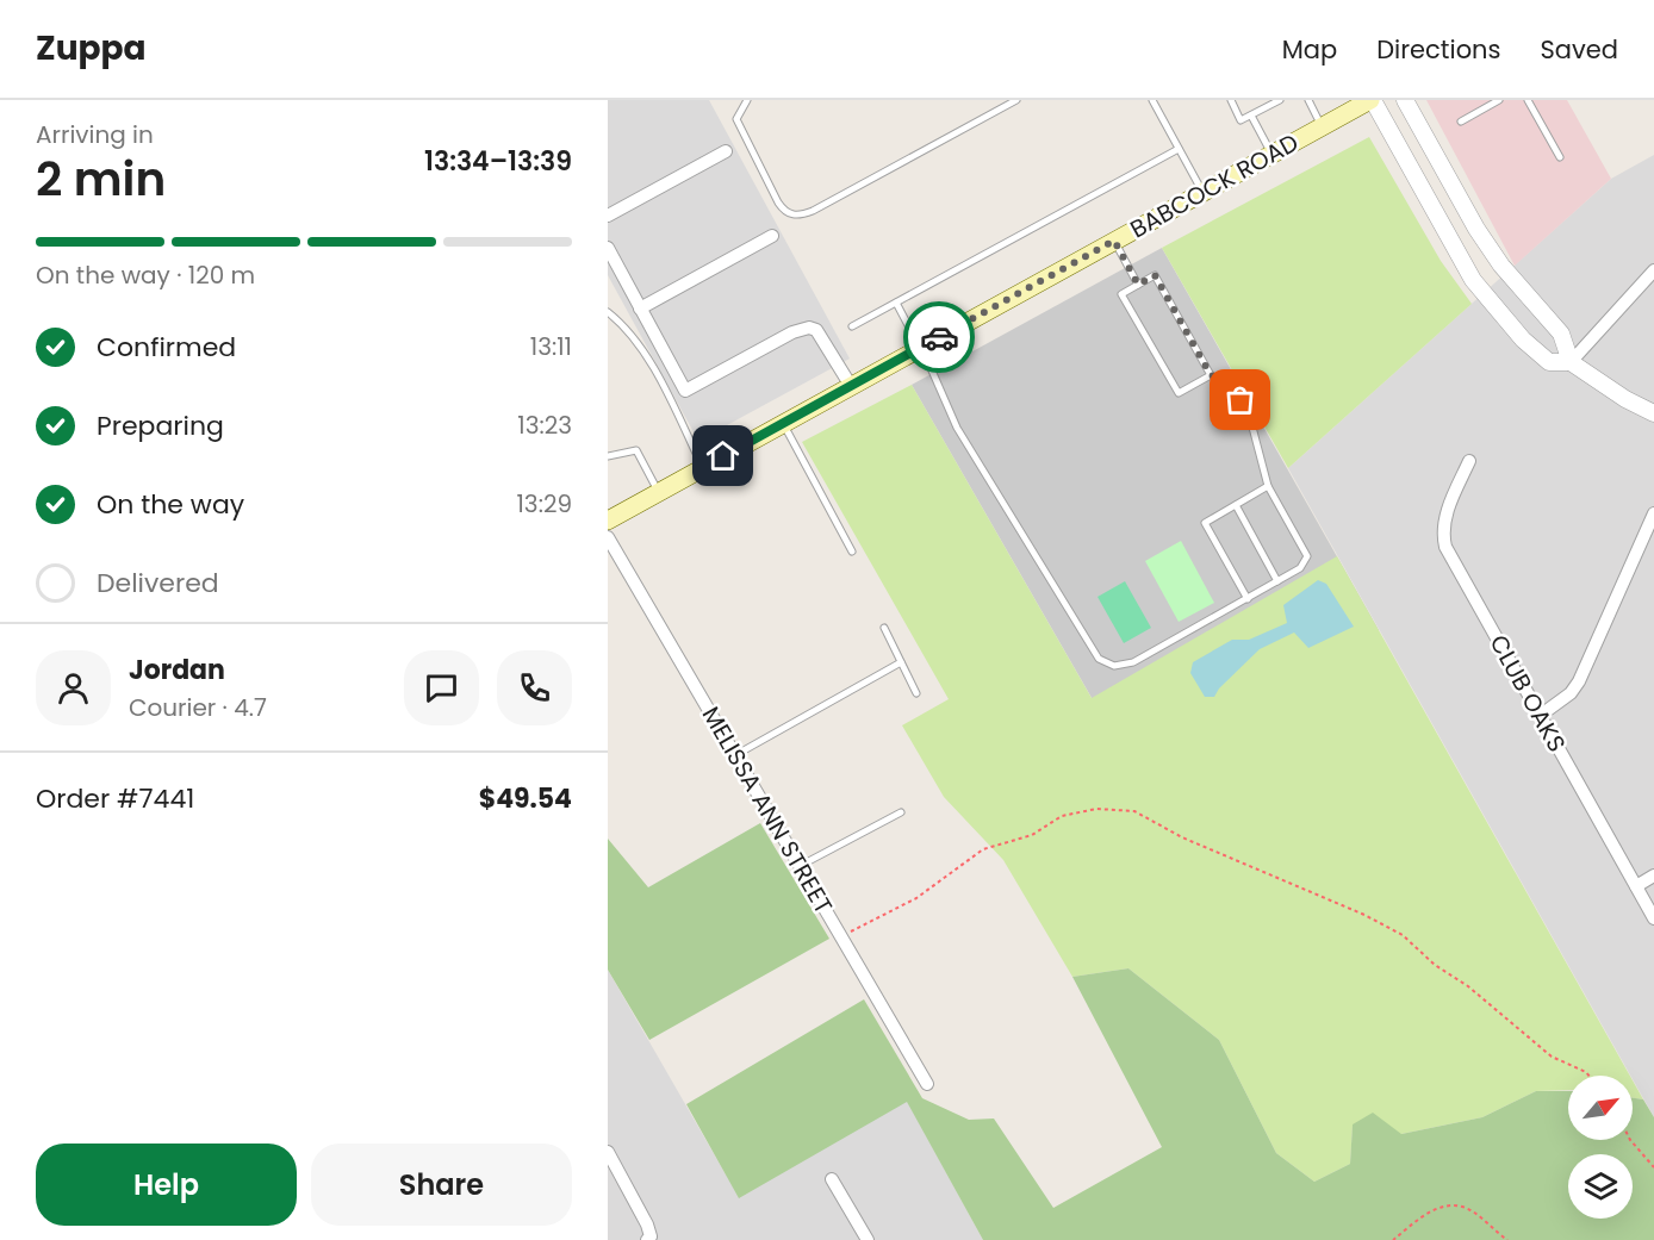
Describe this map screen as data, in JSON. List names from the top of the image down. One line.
{"streets":{"main road":["BABCOCK ROAD"],"street":["CLUB OAKS","MELISSA ANN STREET"]},"north":"top right","page":{"header":"Zuppa","nav":["Map","Directions","Saved"],"heading":["2 min","Arriving in","13:34–13:39"],"panel":["Jordan","Courier · 4.7","Order #7441","$49.54"],"bar":"On the way · 120 m","list":[["Confirmed","13:11"],["Preparing","13:23"],["On the way","13:29"],"Delivered"],"buttons":["Help","Share"]}}
